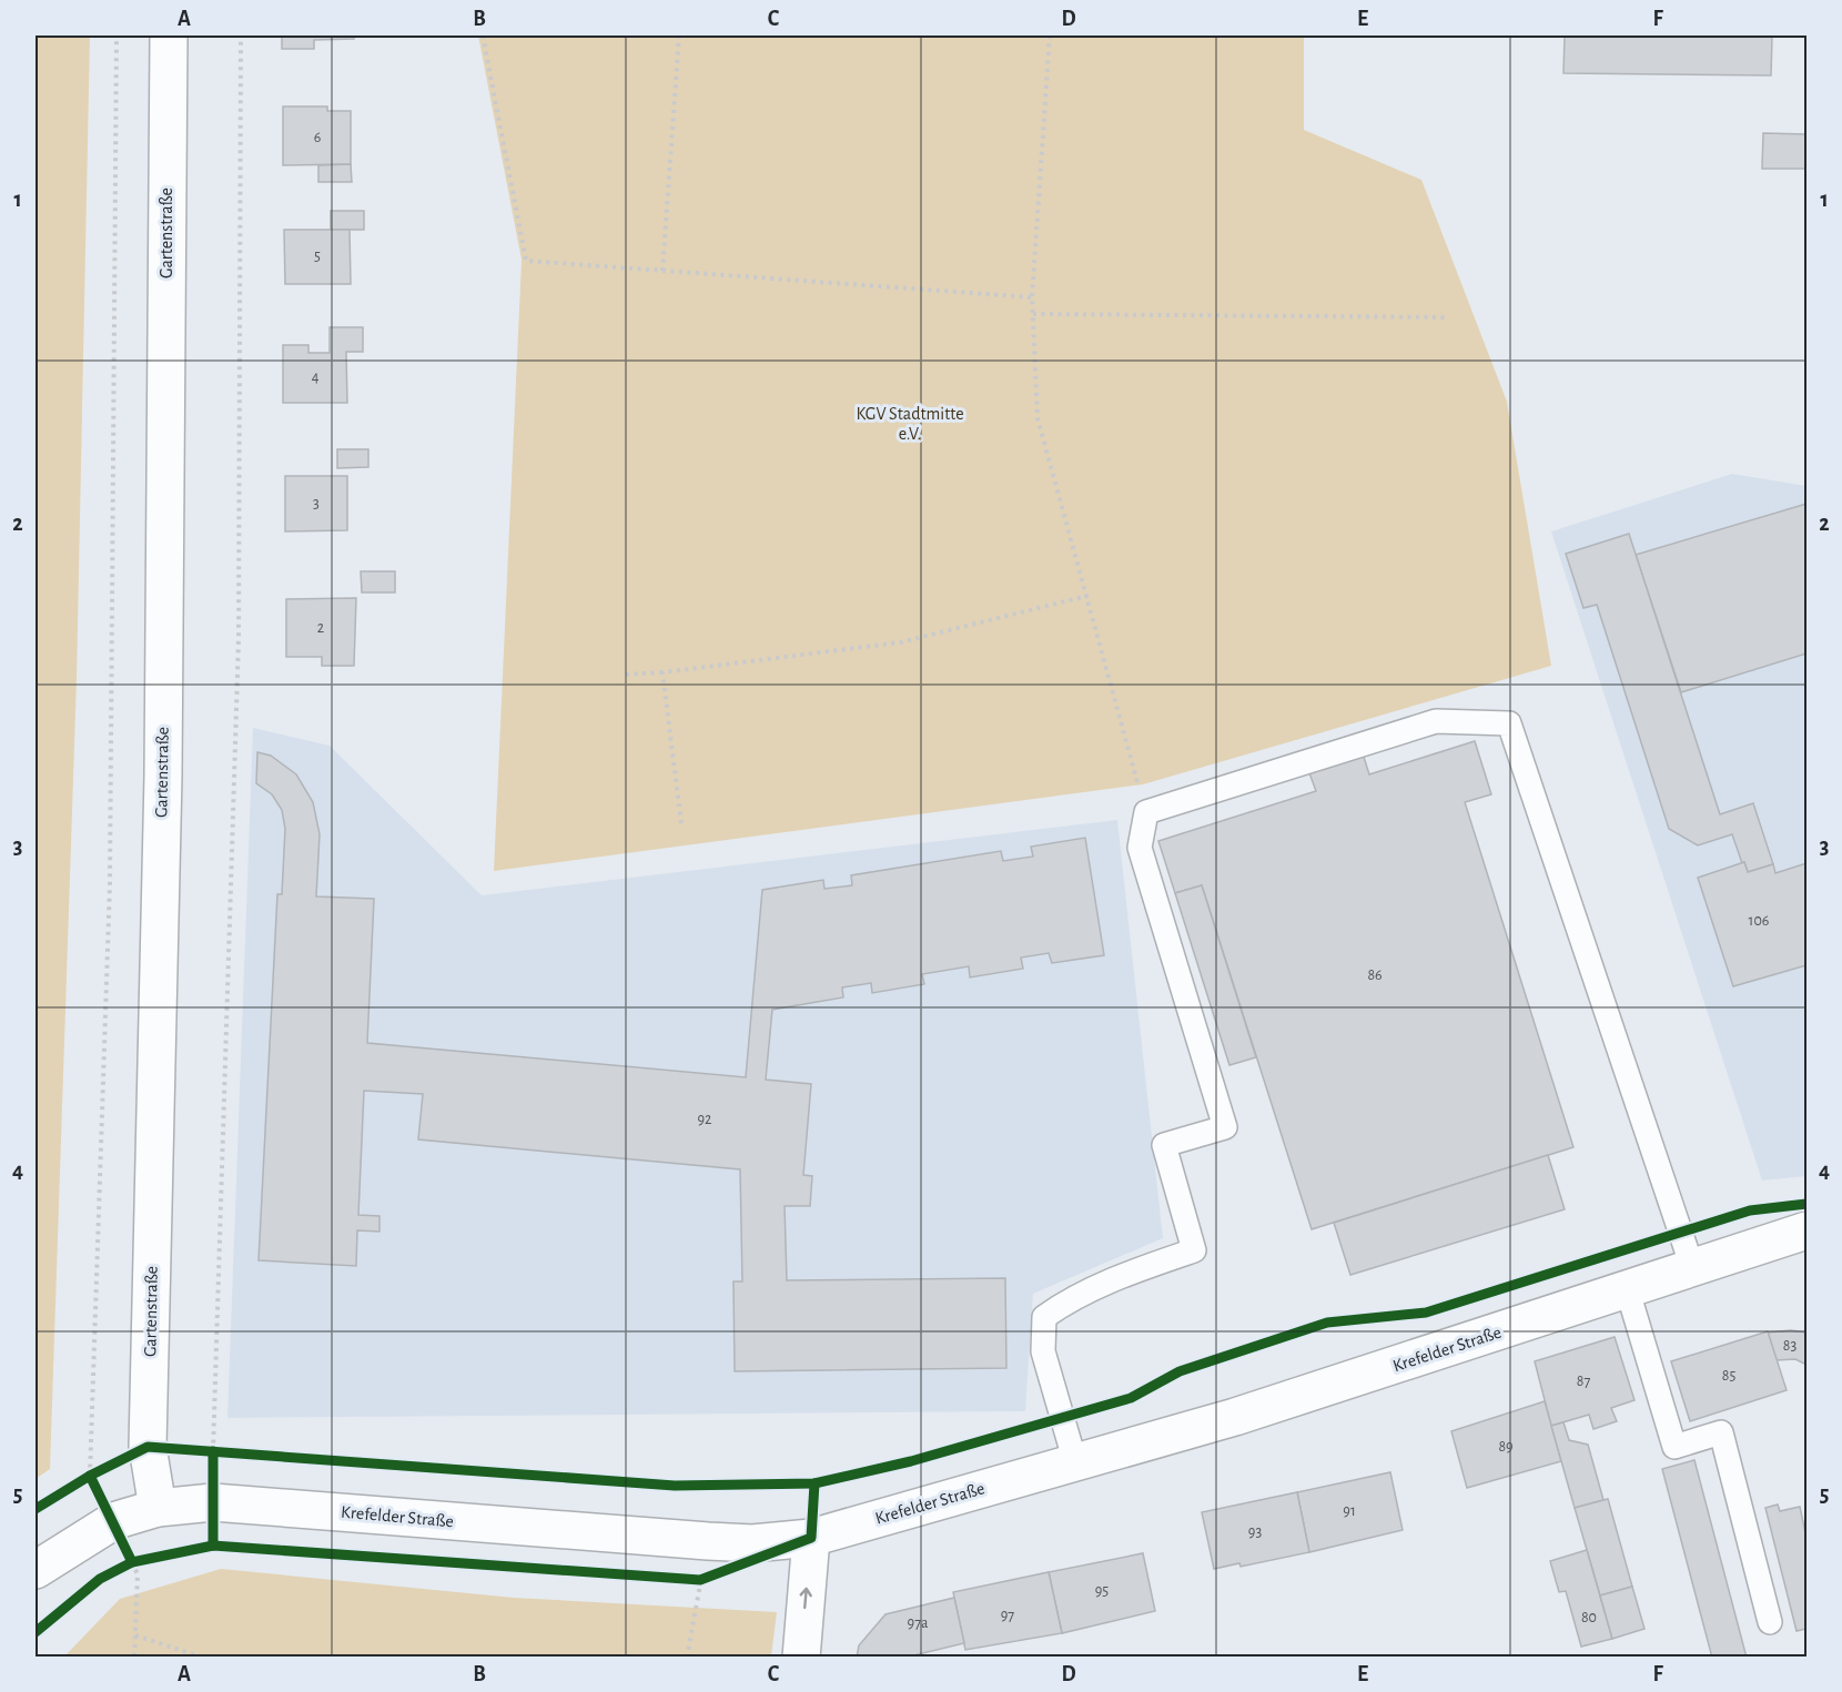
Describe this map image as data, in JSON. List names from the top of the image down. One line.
{"streets":{"street":["Gartenstraße","Krefelder Straße"]},"crossings":[["Gartenstraße","Krefelder Straße"]],"parks":["KGV Stadtmitte e.V."],"house_numbers":["6","5","4","3","2","106","86","92","83","85","87","89","91","93","95","97","80","97a"],"grid":{"columns":["A","B","C","D","E","F"],"rows":["1","2","3","4","5"]}}
